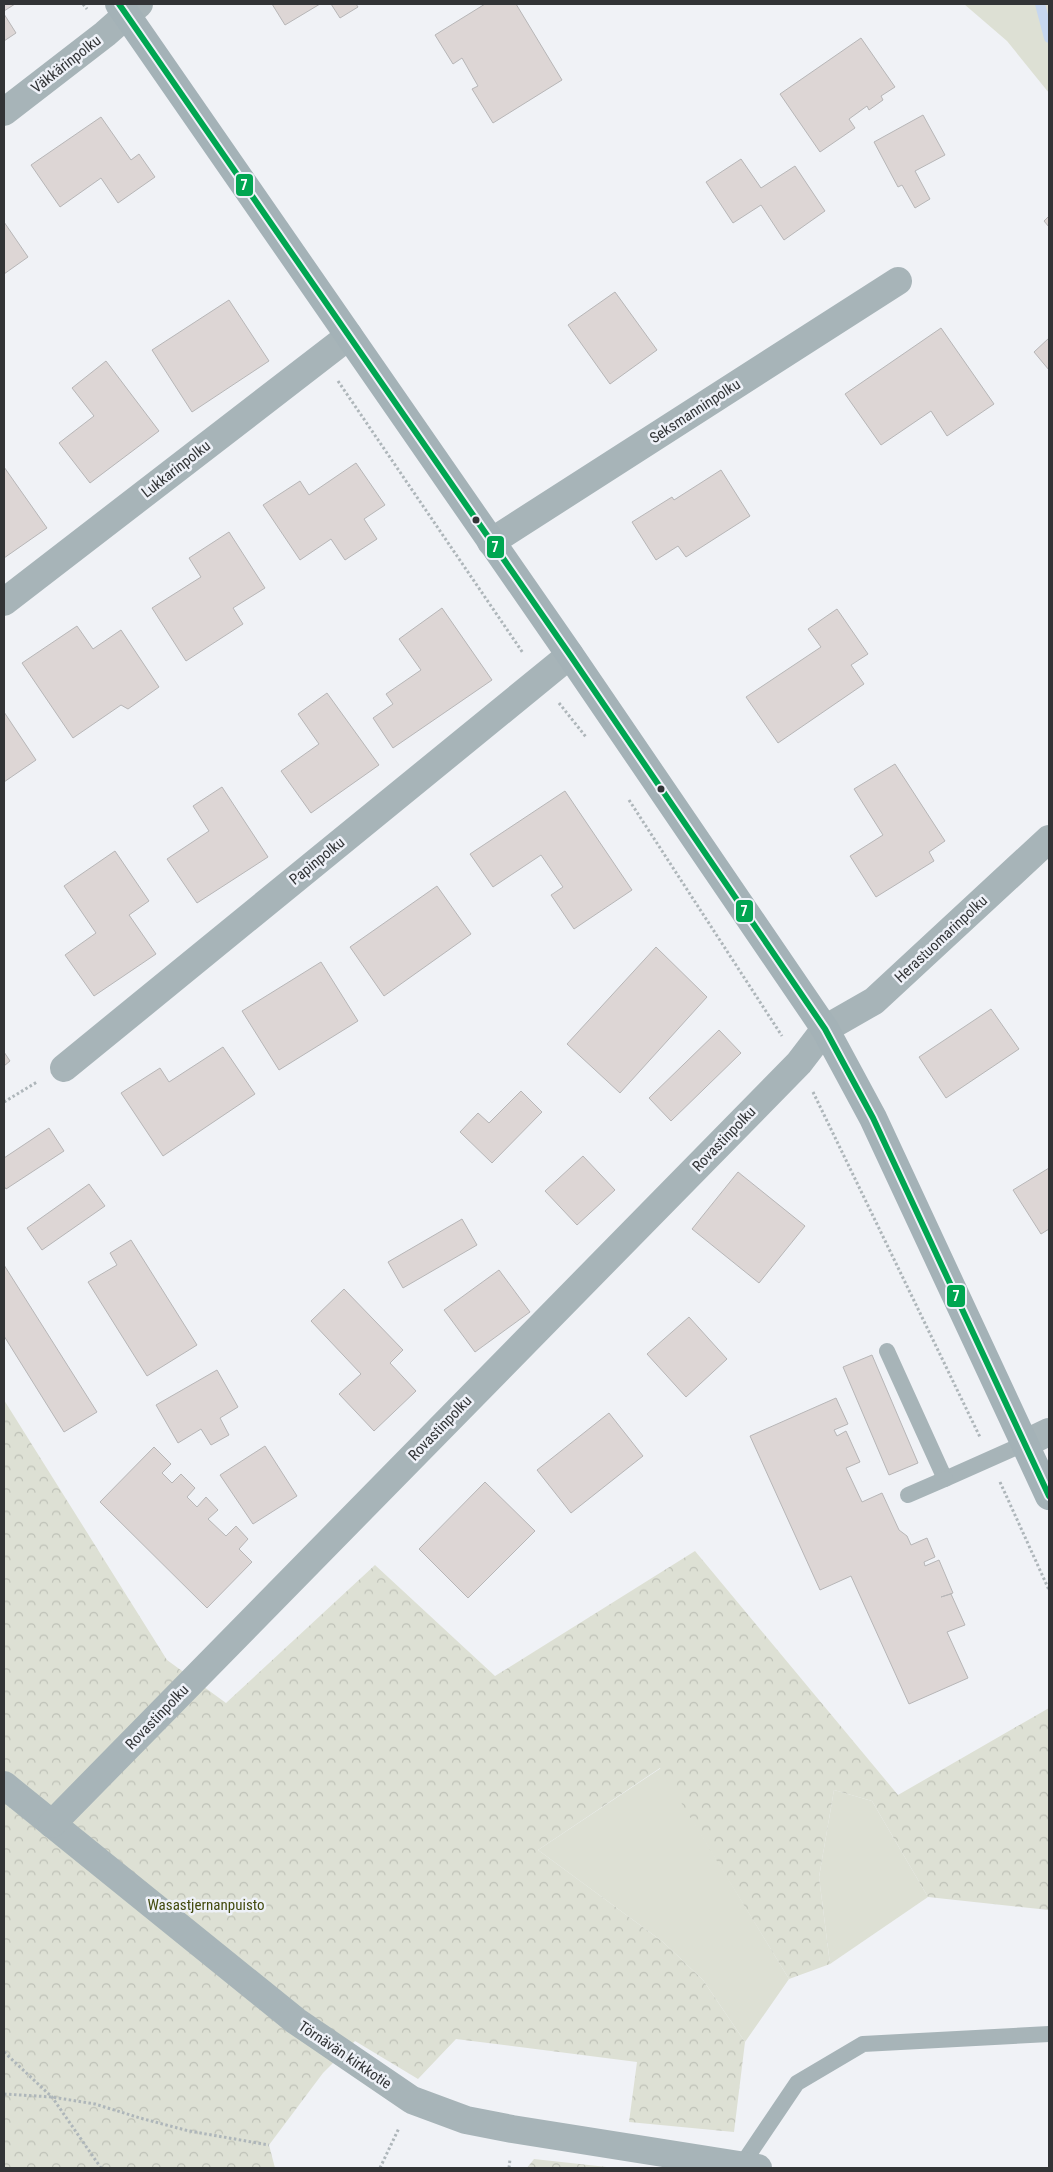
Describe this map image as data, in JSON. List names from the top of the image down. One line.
{"streets":{"street":["Väkkärinpolku","Seksmanninpolku","Lukkarinpolku","Papinpolku","Herastuomarinpolku","Rovastinpolku","Törnävän kirkkotie"]},"crossings":[["Herastuomarinpolku","Rovastinpolku"],["Rovastinpolku","Törnävän kirkkotie"]],"parks":["Wasastjernanpuisto"],"lines":["transit line 7"]}
